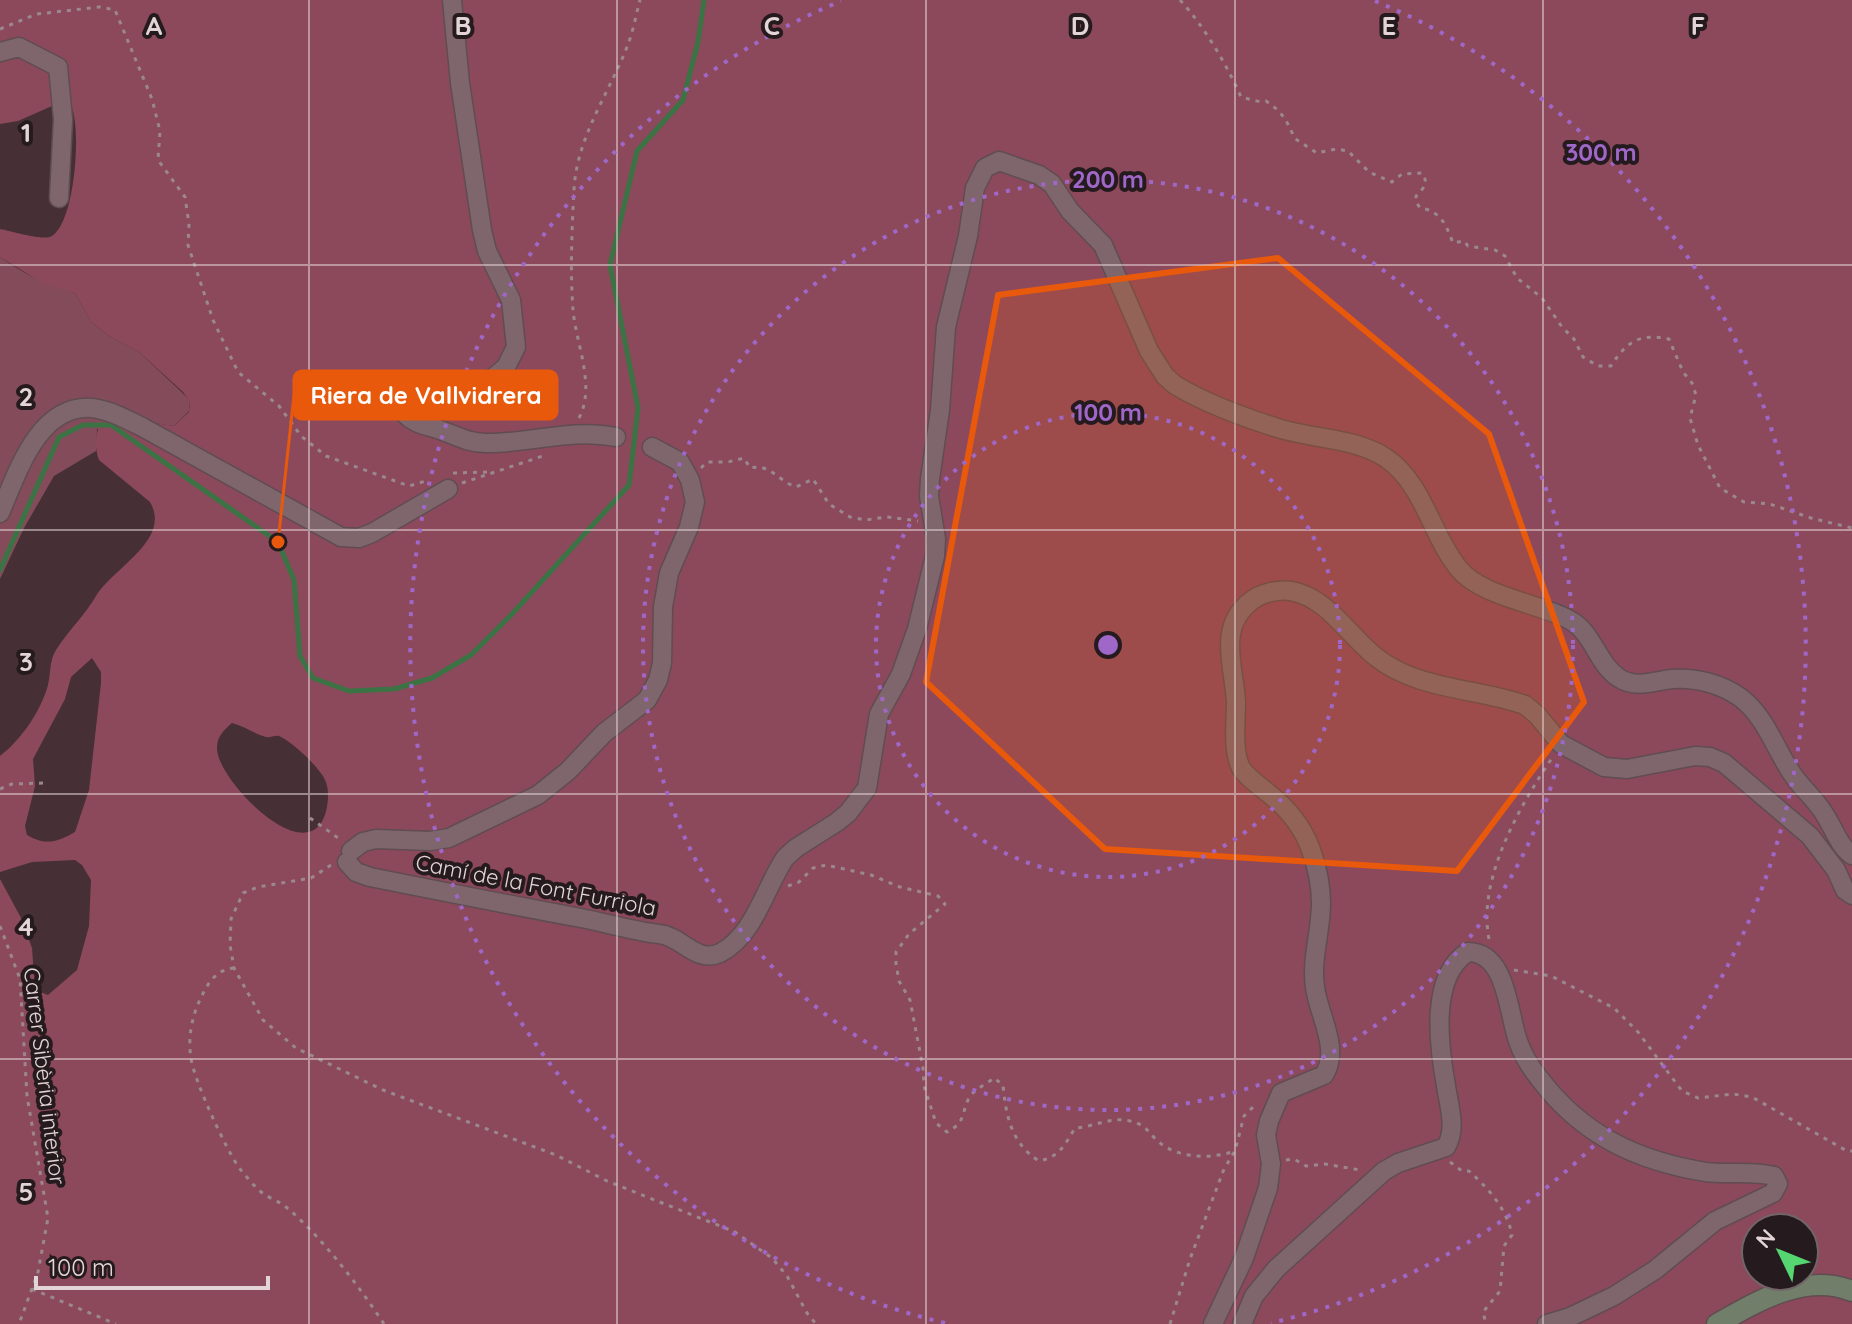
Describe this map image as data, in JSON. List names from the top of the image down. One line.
{"streets":{"street":["Camí de la Font Furriola"],"path":["Carrer Sibèria interior"]},"places":["Riera de Vallvidrera"],"scale_bar":"100 m","north":"top left","grid":{"columns":["A","B","C","D","E","F"],"rows":["1","2","3","4","5"]},"rings":["300 m","200 m","100 m"]}
